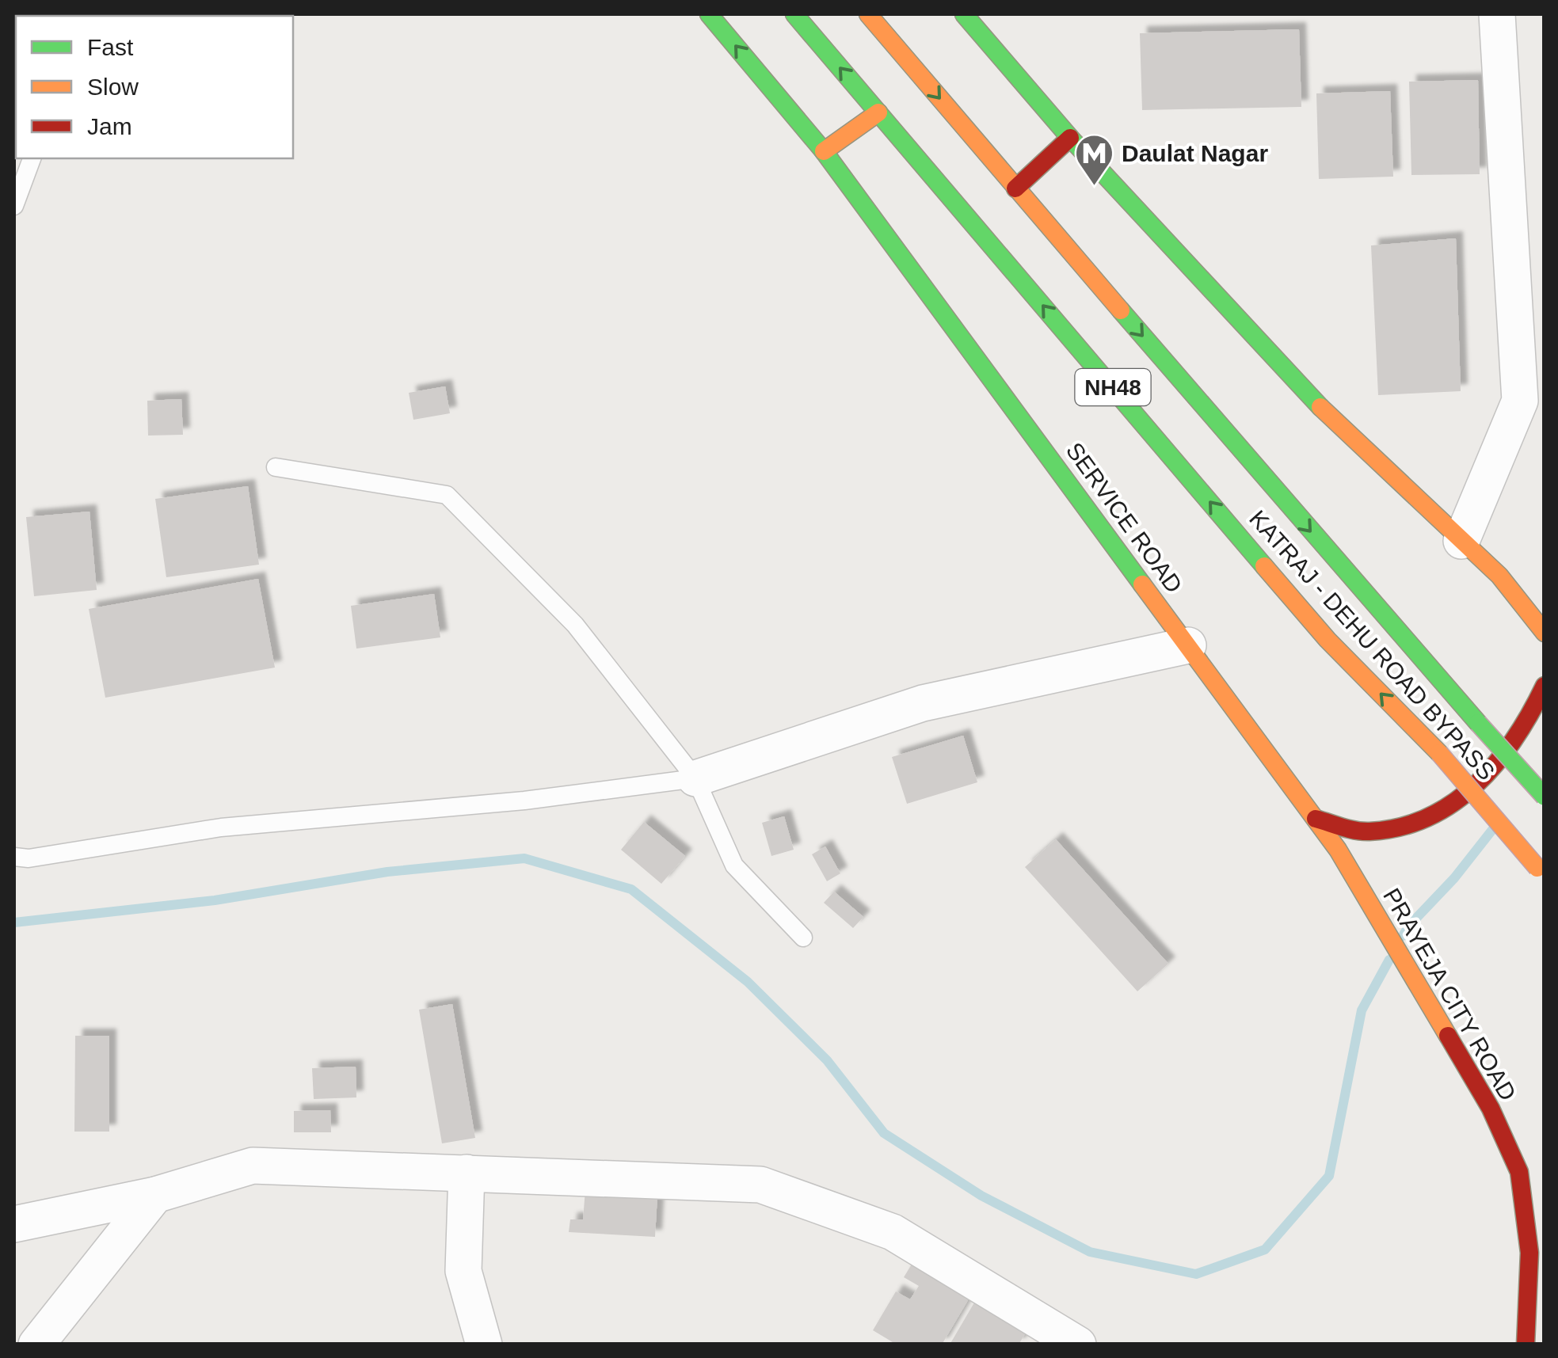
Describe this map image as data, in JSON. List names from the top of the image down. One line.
{"streets":{"main road":["NH48","SERVICE ROAD","KATRAJ - DEHU ROAD BYPASS","PRAYEJA CITY ROAD"]},"crossings":[["SERVICE ROAD","PRAYEJA CITY ROAD"]],"places":{"metro station":["Daulat Nagar"]},"legend":["Fast","Slow","Jam"]}
